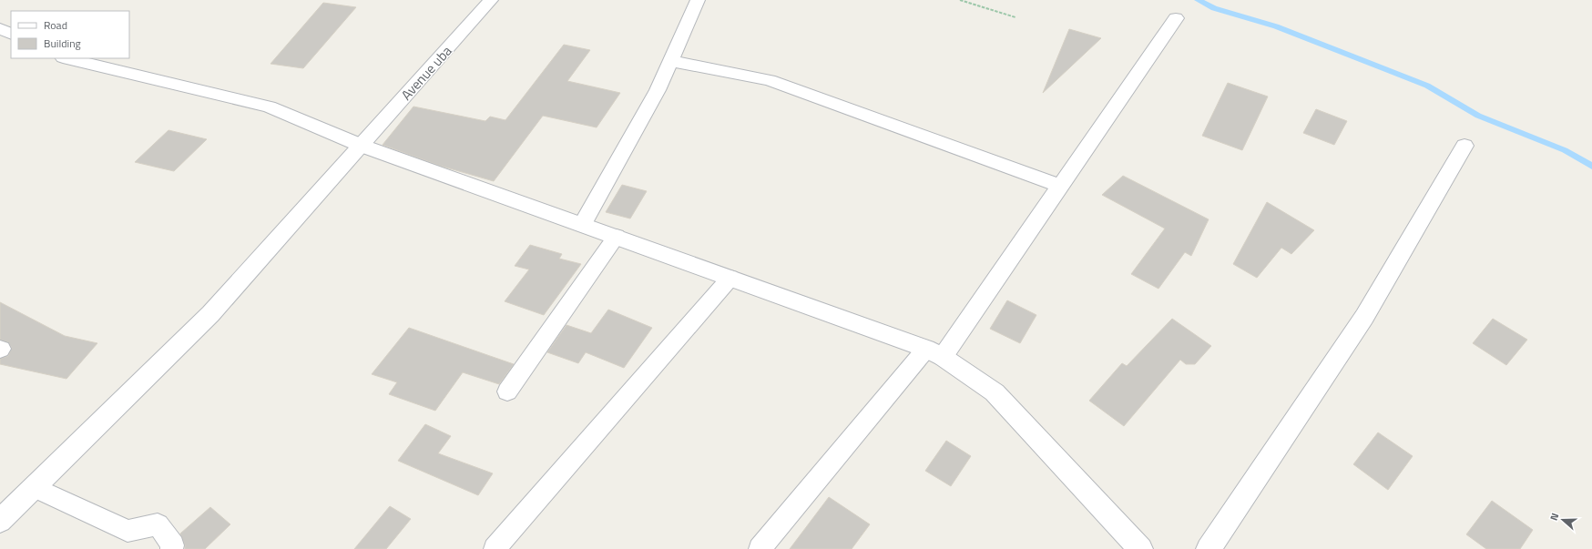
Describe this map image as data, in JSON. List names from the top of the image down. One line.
{"streets":{"street":["Avenue uba"]},"legend":["Road","Building"],"north":"left"}
